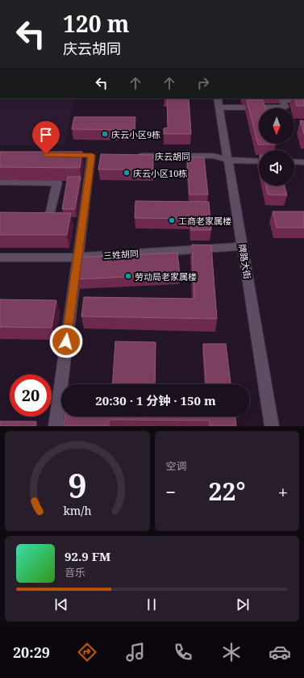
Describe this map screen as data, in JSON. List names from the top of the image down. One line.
{"streets":{"street":["庆云胡同","三姓胡同","牌路大街"]},"crossings":[["庆云胡同","牌路大街"],["三姓胡同","牌路大街"]],"places":["庆云小区9栋","庆云小区10栋","工商老家属楼","劳动局老家属楼"],"north":"bottom","page":{"turn":["120 m","庆云胡同"],"limit":"20","trip":"20:30 · 1 分钟 · 150 m","tile":"空调","heat":["−","22°","+"],"song":["92.9 FM","音乐"],"tabs":"20:29","gauge":["9","km/h"]}}
